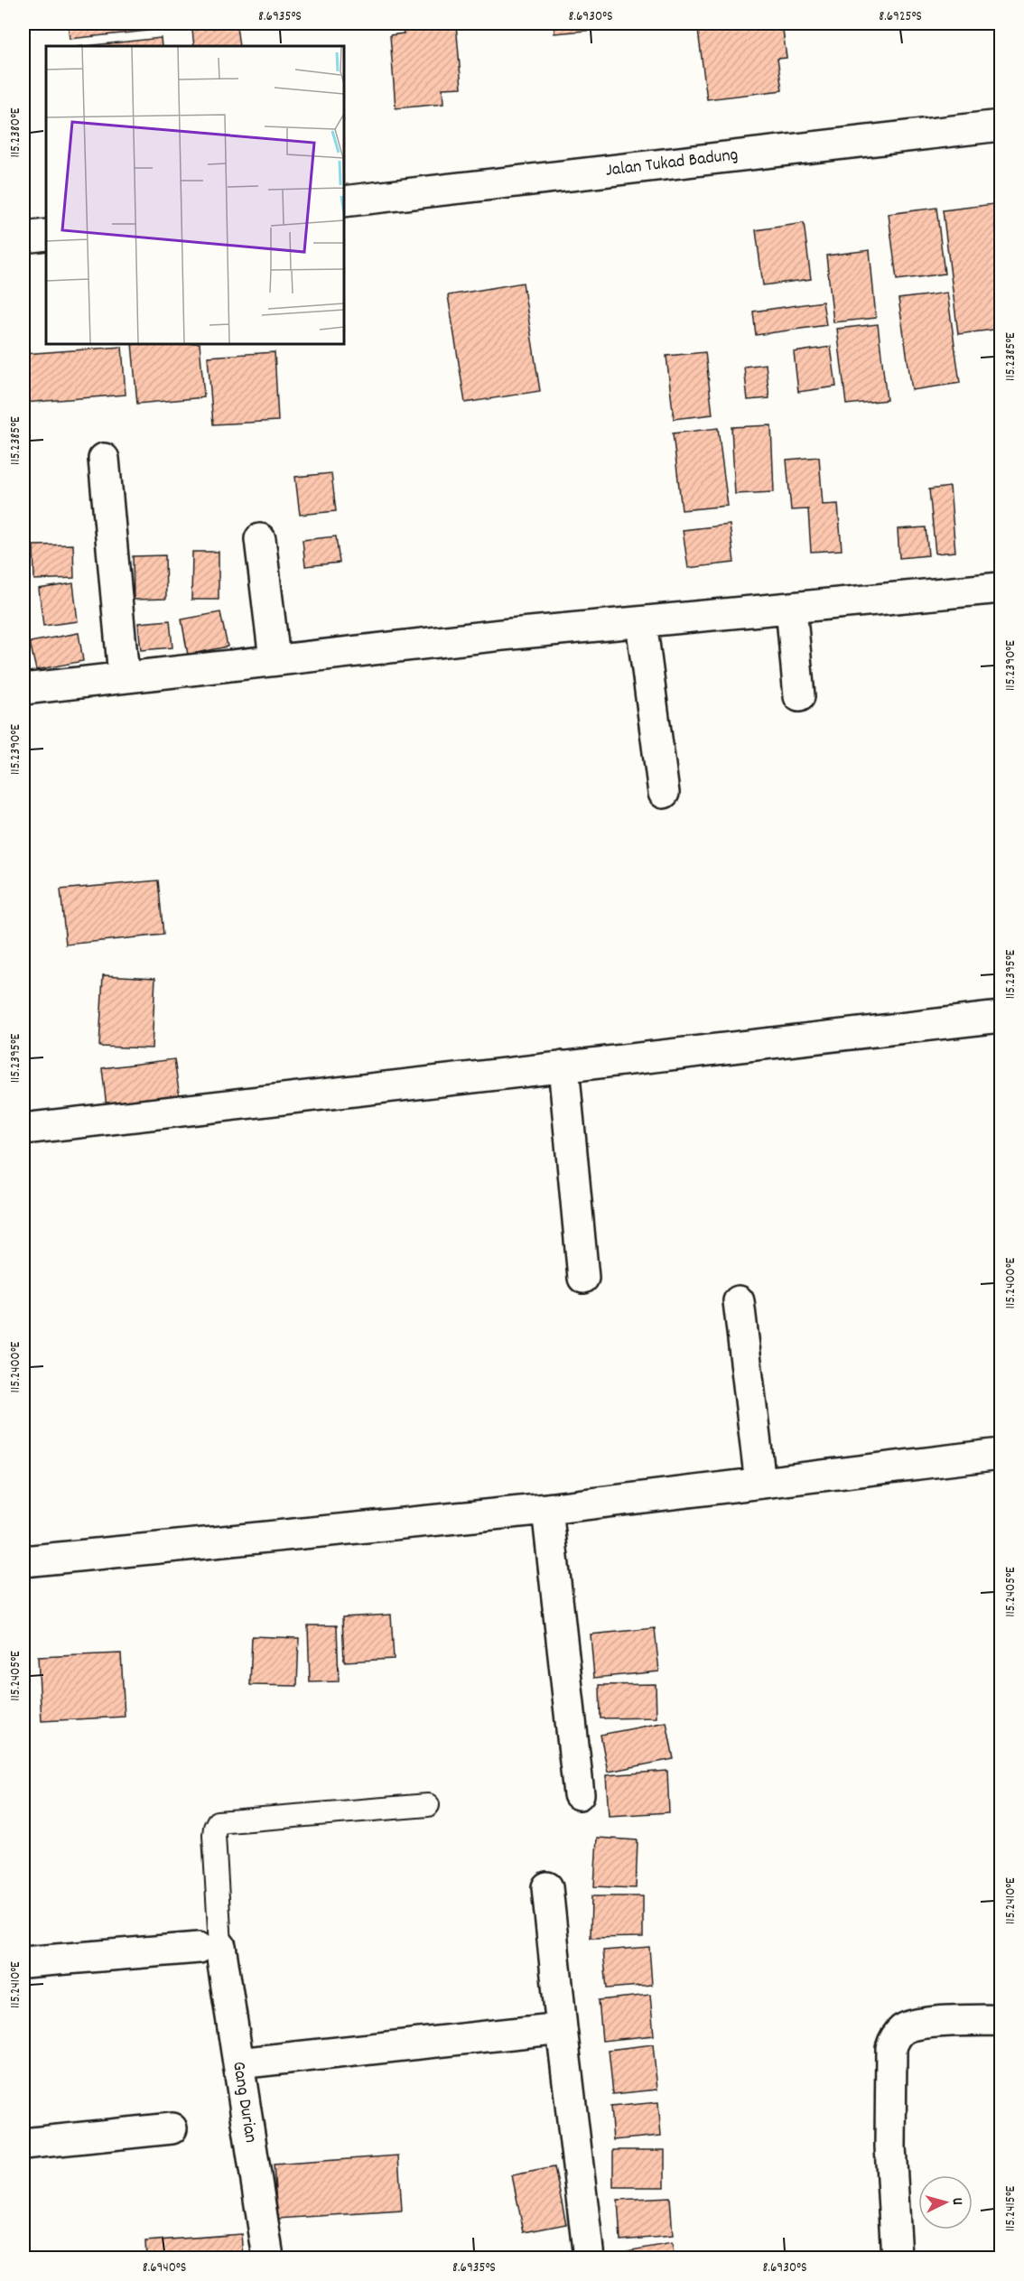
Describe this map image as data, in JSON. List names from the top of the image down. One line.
{"streets":{"street":["Jalan Tukad Badung","Gang Durian"]},"north":"right","coordinates":["8.6935°S","8.6930°S","8.6925°S","115.2380°E","115.2385°E","115.2390°E","115.2395°E","115.2400°E","115.2405°E","115.2410°E","115.2415°E","8.6940°S"]}
